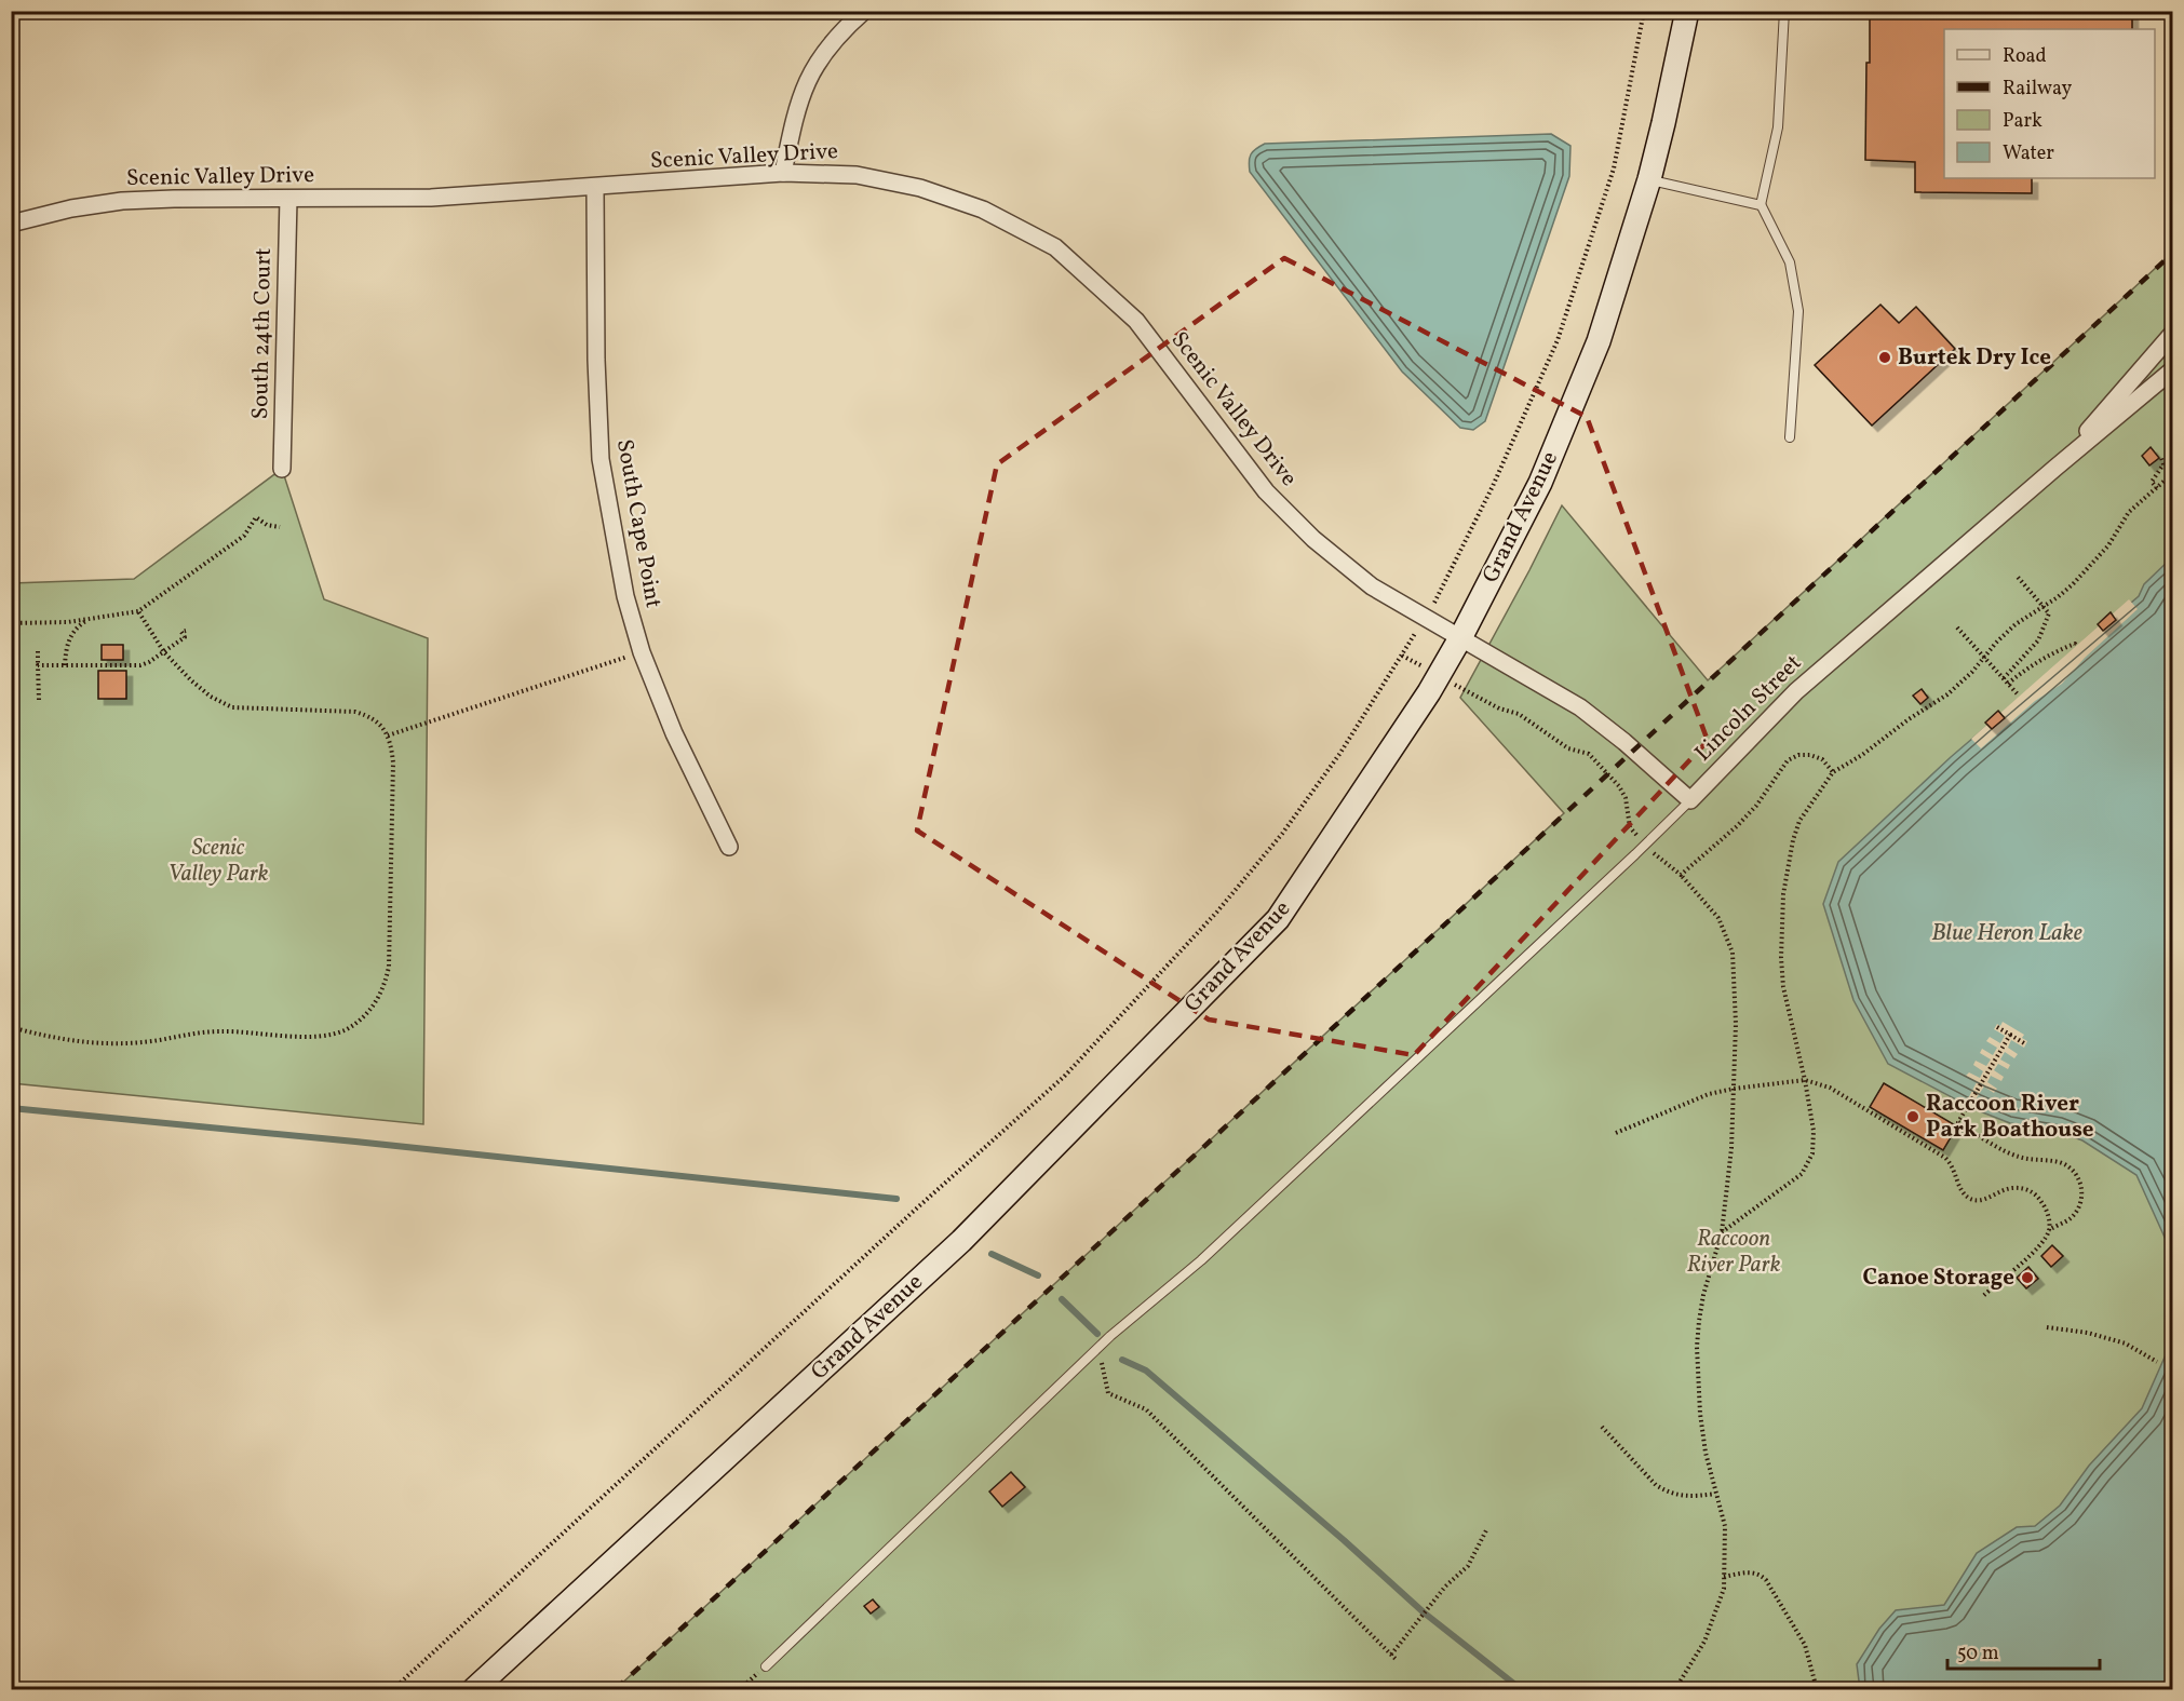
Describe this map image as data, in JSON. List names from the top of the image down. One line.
{"streets":{"main road":["Grand Avenue"],"street":["Scenic Valley Drive","South 24th Court","South Cape Point","Lincoln Street"]},"crossings":[["Scenic Valley Drive","South 24th Court"],["Scenic Valley Drive","Grand Avenue"],["Scenic Valley Drive","South Cape Point"]],"water":["Blue Heron Lake"],"parks":["Scenic Valley Park","Raccoon River Park"],"places":["Burtek Dry Ice","Raccoon River Park Boathouse","Canoe Storage"],"legend":["Road","Railway","Park","Water"],"scale_bar":"50 m"}
